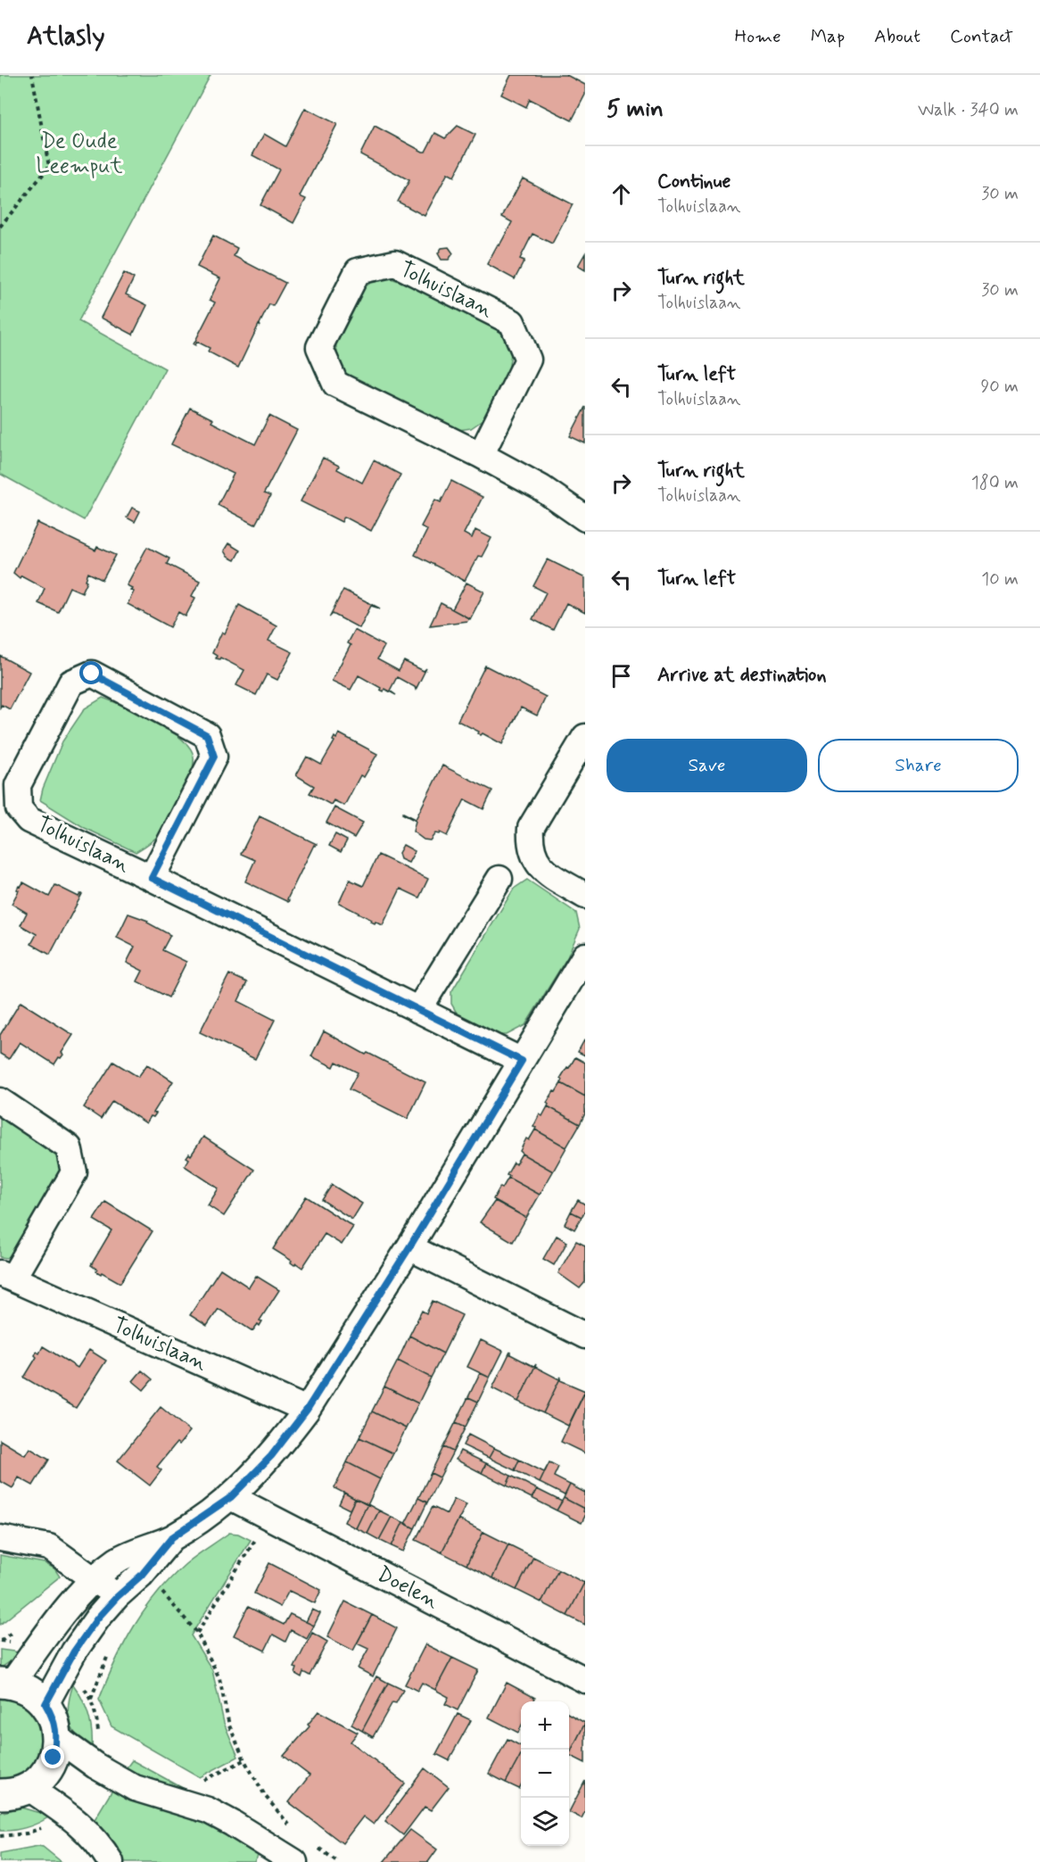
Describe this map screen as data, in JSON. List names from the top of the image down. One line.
{"streets":{"street":["Tolhuislaan","Doelen"]},"parks":["De Oude Leemput"],"page":{"header":"Atlasly","nav":["Home","Map","About","Contact"],"heading":["5 min","Walk · 340 m"],"list":[["Continue","Tolhuislaan","30 m"],["Turn right","Tolhuislaan","30 m"],["Turn left","Tolhuislaan","90 m"],["Turn right","Tolhuislaan","180 m"],["Turn left","10 m"],"Arrive at destination"],"buttons":["Save","Share"],"map_buttons":["+","−"]}}
